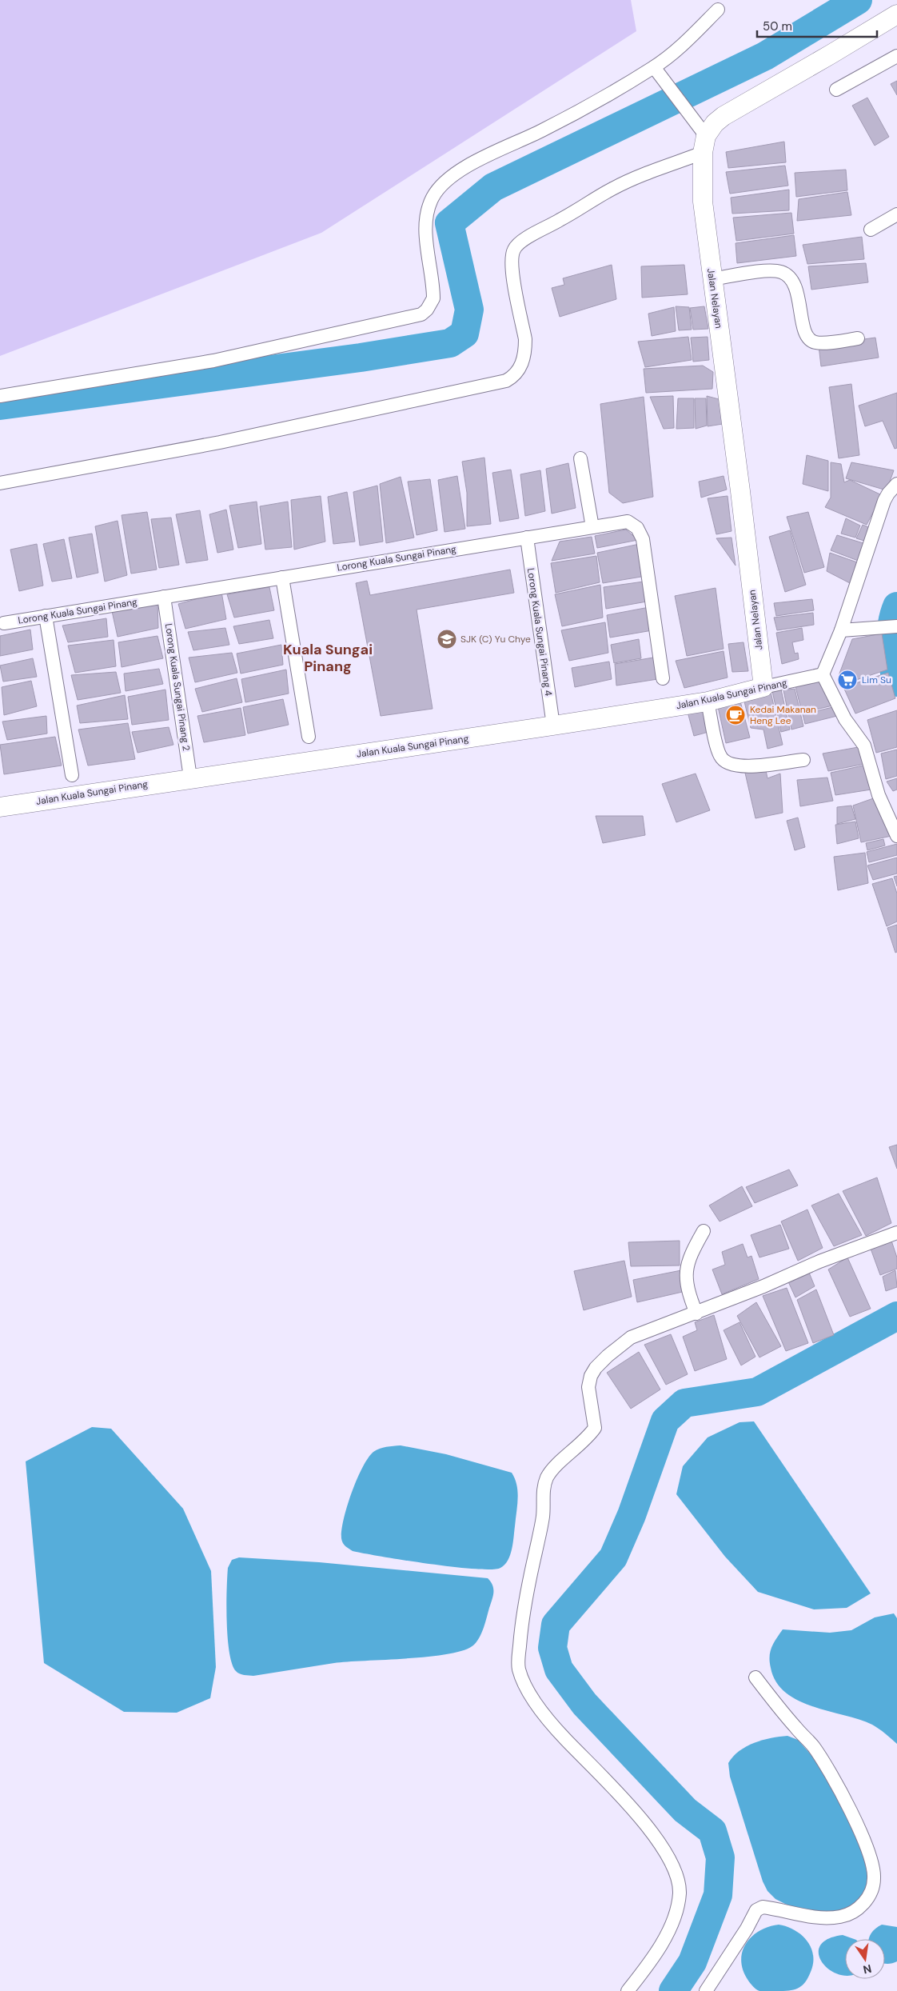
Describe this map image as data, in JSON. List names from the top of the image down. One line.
{"streets":{"street":["Jalan Nelayan","Lorong Kuala Sungai Pinang","Lorong Kuala Sungai Pinang 4","Lorong Kuala Sungai Pinang 2","Jalan Kuala Sungai Pinang"]},"crossings":[["Jalan Nelayan","Jalan Kuala Sungai Pinang"],["Lorong Kuala Sungai Pinang","Lorong Kuala Sungai Pinang 4"],["Lorong Kuala Sungai Pinang","Lorong Kuala Sungai Pinang 2"],["Lorong Kuala Sungai Pinang 4","Jalan Kuala Sungai Pinang"],["Lorong Kuala Sungai Pinang 2","Jalan Kuala Sungai Pinang"]],"districts":["Kuala Sungai Pinang"],"places":{"school or university":["SJK (C) Yu Chye"],"supermarket":["Lim Su"],"cafe":["Kedai Makanan Heng Lee"]},"scale_bar":"50 m","north":"bottom"}
